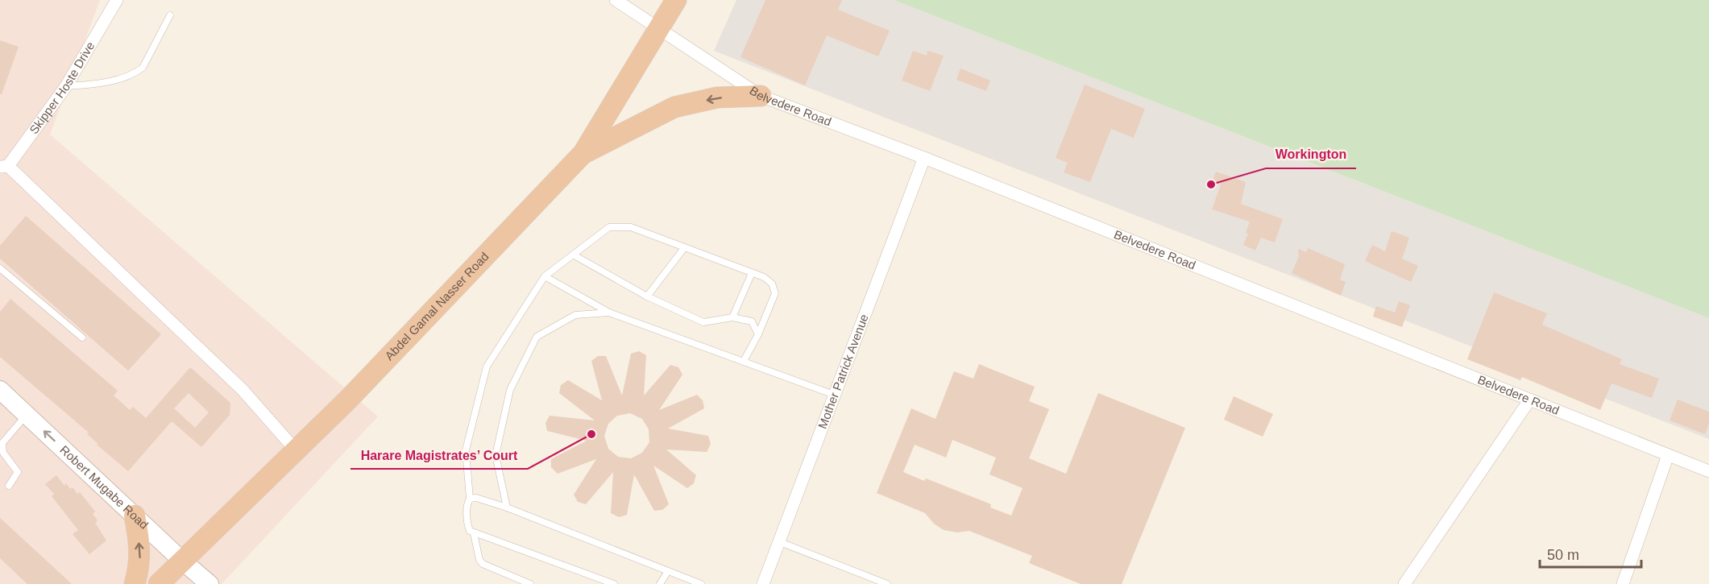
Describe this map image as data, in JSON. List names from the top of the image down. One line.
{"streets":{"highway":["Abdel Gamal Nasser Road"],"main road":["Robert Mugabe Road"],"street":["Skipper Hoste Drive","Belvedere Road","Mother Patrick Avenue"]},"crossings":[["Belvedere Road","Abdel Gamal Nasser Road"],["Belvedere Road","Mother Patrick Avenue"],["Abdel Gamal Nasser Road","Robert Mugabe Road"]],"one_way":["Robert Mugabe Road"],"places":["Workington","Harare Magistrates’ Court"],"scale_bar":"50 m"}
